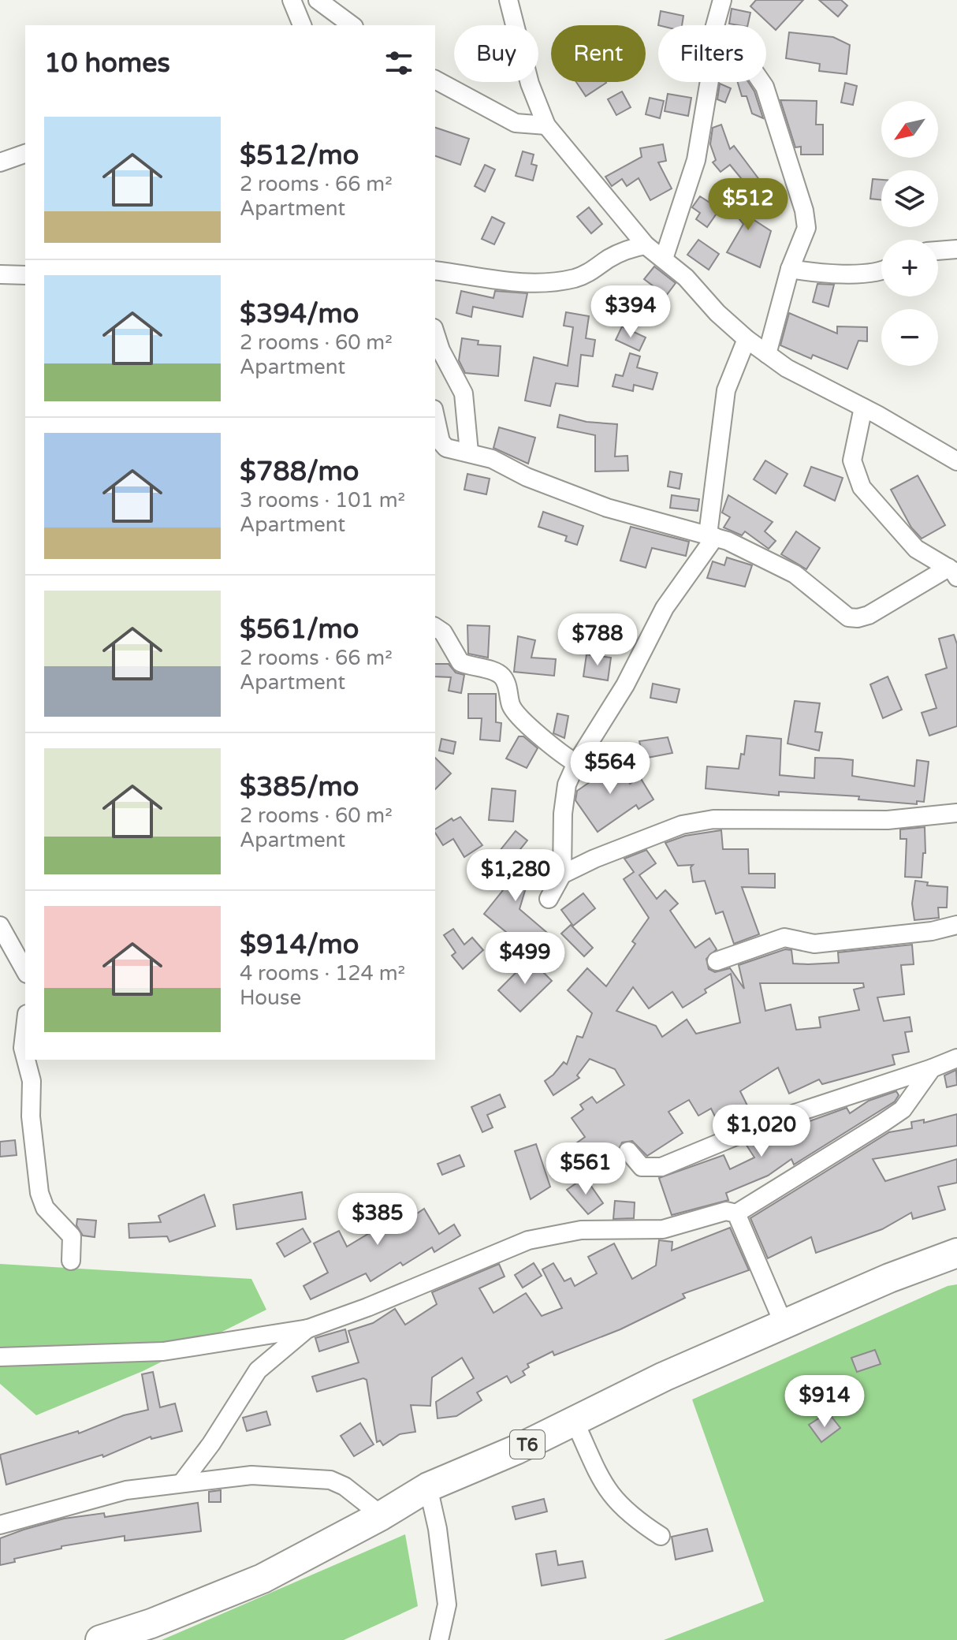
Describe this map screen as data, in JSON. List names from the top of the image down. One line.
{"streets":{"highway":["T6"]},"north":"bottom left","page":{"chip":["Buy","Rent","Filters"],"heading":"10 homes","map_buttons":["+","−"],"list":[{"name":"$512/mo","note":"2 rooms · 66 m² · Apartment"},{"name":"$394/mo","note":"2 rooms · 60 m² · Apartment"},{"name":"$788/mo","note":"3 rooms · 101 m² · Apartment"},{"name":"$561/mo","note":"2 rooms · 66 m² · Apartment"},{"name":"$385/mo","note":"2 rooms · 60 m² · Apartment"},{"name":"$914/mo","note":"4 rooms · 124 m² · House"}],"price":["$512","$394","$788","$564","$1,280","$499","$1,020","$561","$385","$914"]}}
